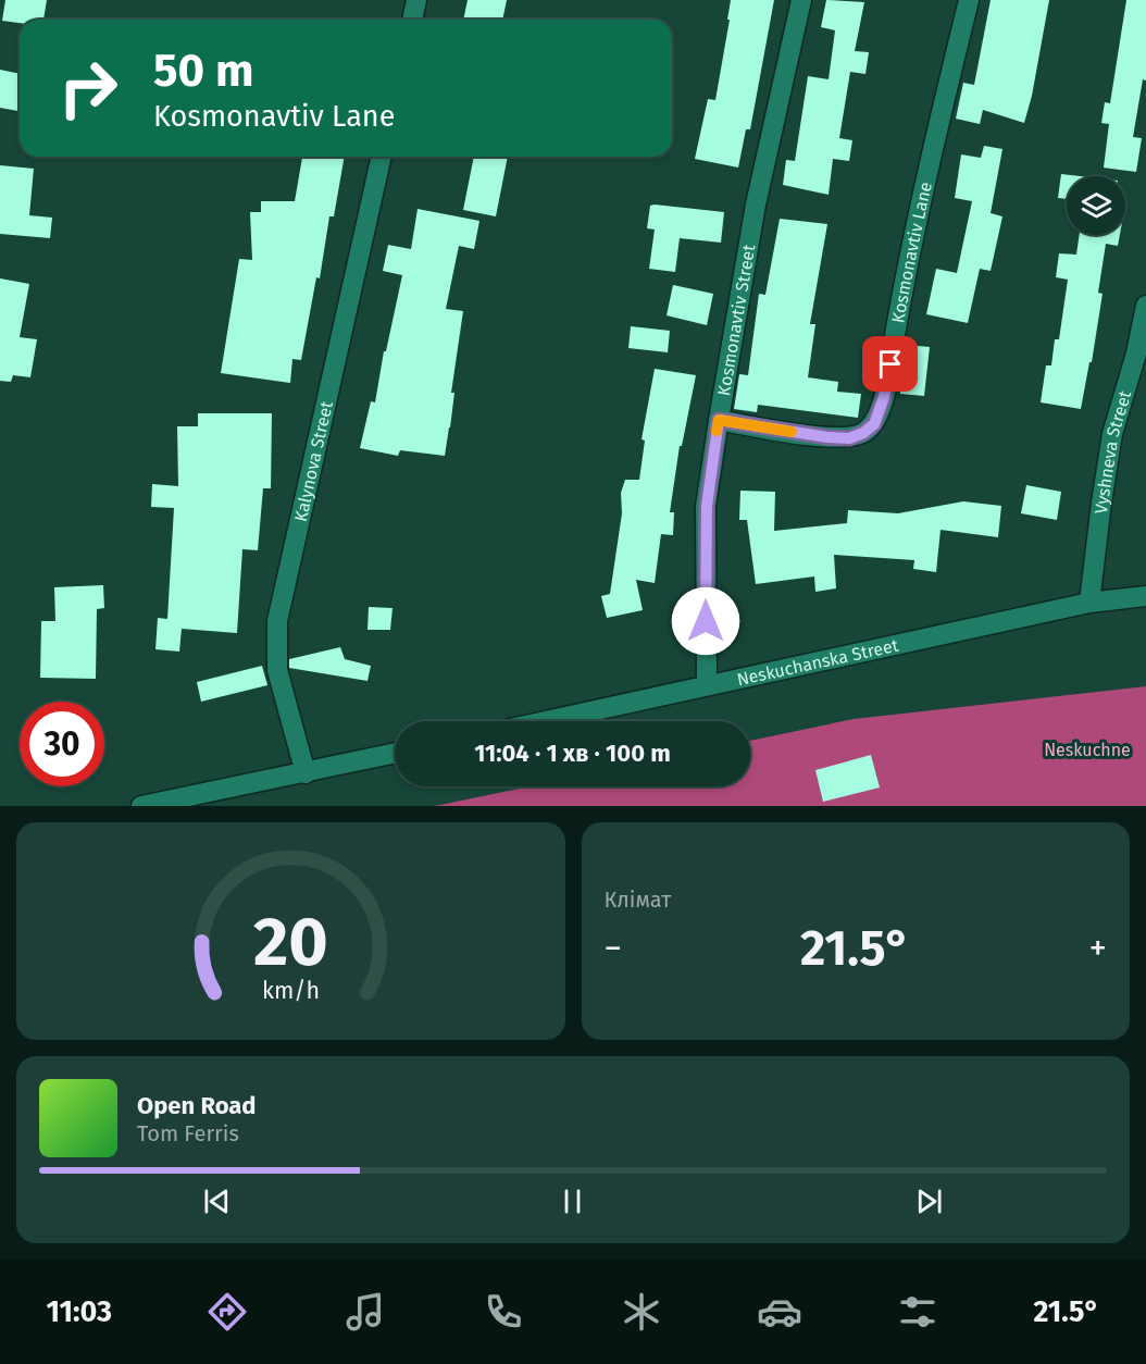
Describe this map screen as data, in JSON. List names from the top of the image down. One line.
{"streets":{"street":["Kosmonavtiv Lane","Kosmonavtiv Street","Vyshneva Street","Kalynova Street","Neskuchanska Street"]},"crossings":[["Kosmonavtiv Lane","Kosmonavtiv Street"],["Kosmonavtiv Street","Neskuchanska Street"],["Vyshneva Street","Neskuchanska Street"]],"parks":["Neskuchne"],"page":{"turn":["50 m","Kosmonavtiv Lane"],"limit":"30","trip":"11:04 · 1 хв · 100 m","tile":"Клімат","heat":["−","21.5°","+"],"song":["Open Road","Tom Ferris"],"tabs":["11:03","21.5°"],"gauge":["20","km/h"]}}
